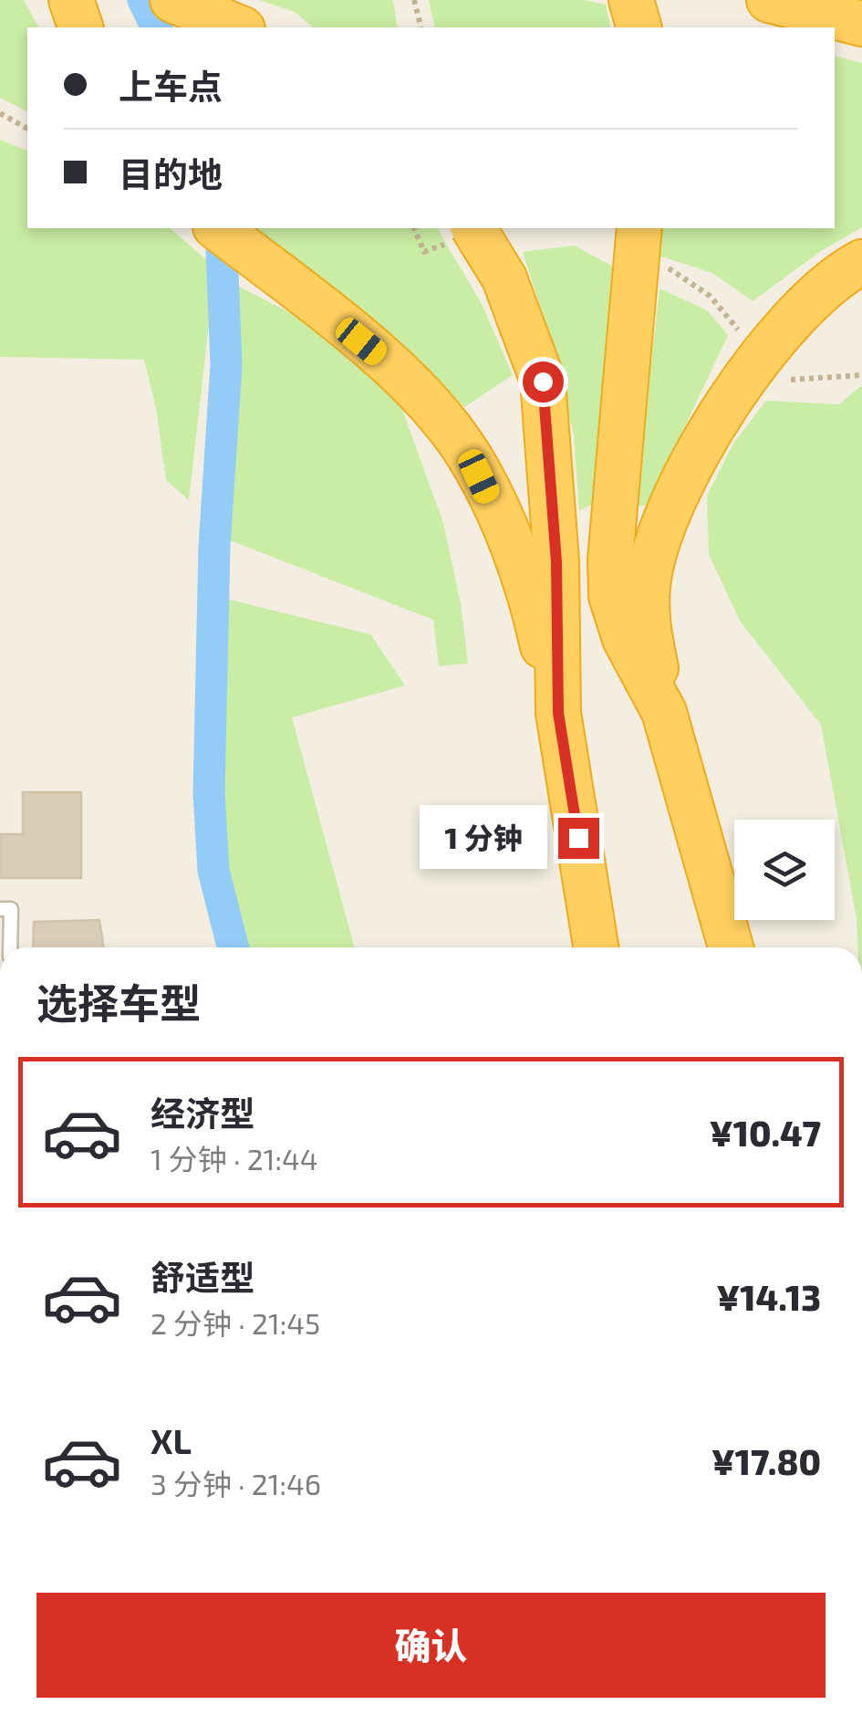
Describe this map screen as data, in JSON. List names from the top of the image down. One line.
{"page":{"banner":["上车点","目的地"],"bubble":"1 分钟","heading":"选择车型","list":[{"name":"经济型","note":"1 分钟 · 21:44","value":"¥10.47"},{"name":"舒适型","note":"2 分钟 · 21:45","value":"¥14.13"},{"name":"XL","note":"3 分钟 · 21:46","value":"¥17.80"}],"buttons":"确认"}}
